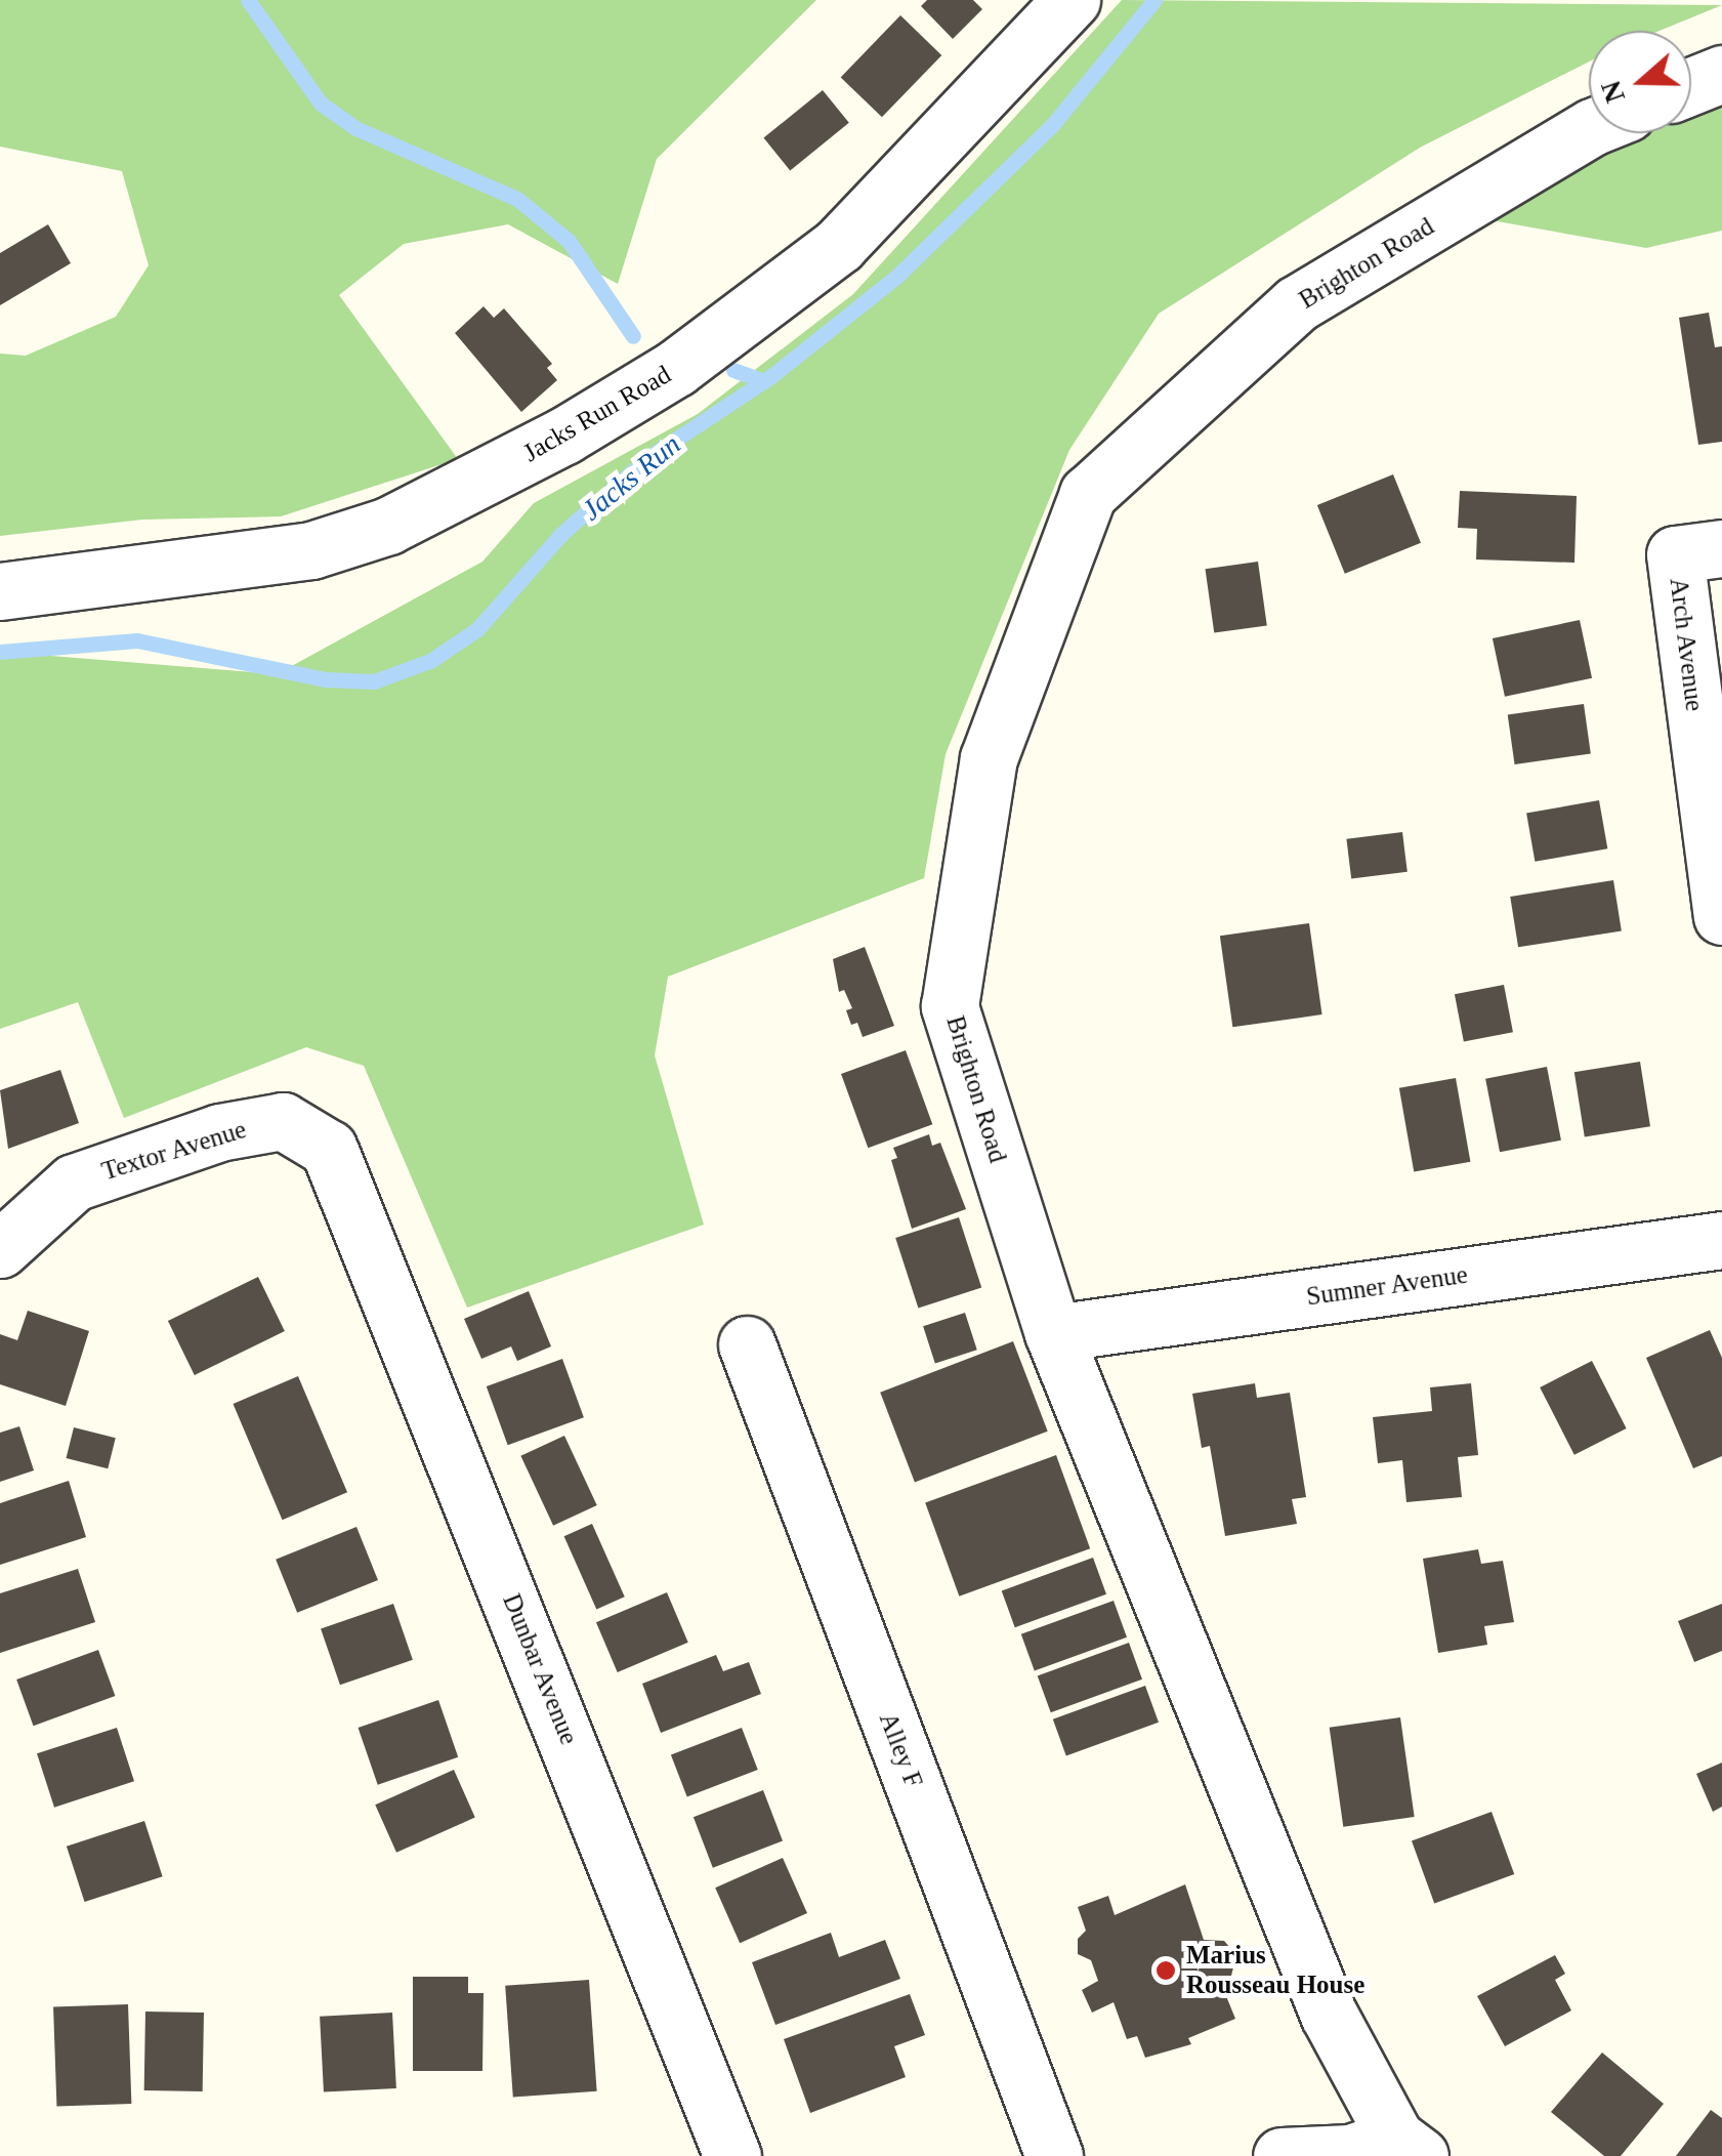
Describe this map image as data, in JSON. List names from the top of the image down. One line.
{"streets":{"street":["Brighton Road","Jacks Run Road","Arch Avenue","Textor Avenue","Sumner Avenue","Dunbar Avenue","Alley F"]},"crossings":[["Brighton Road","Sumner Avenue"],["Textor Avenue","Dunbar Avenue"]],"water":["Jacks Run"],"places":["Marius Rousseau House"],"north":"left"}
